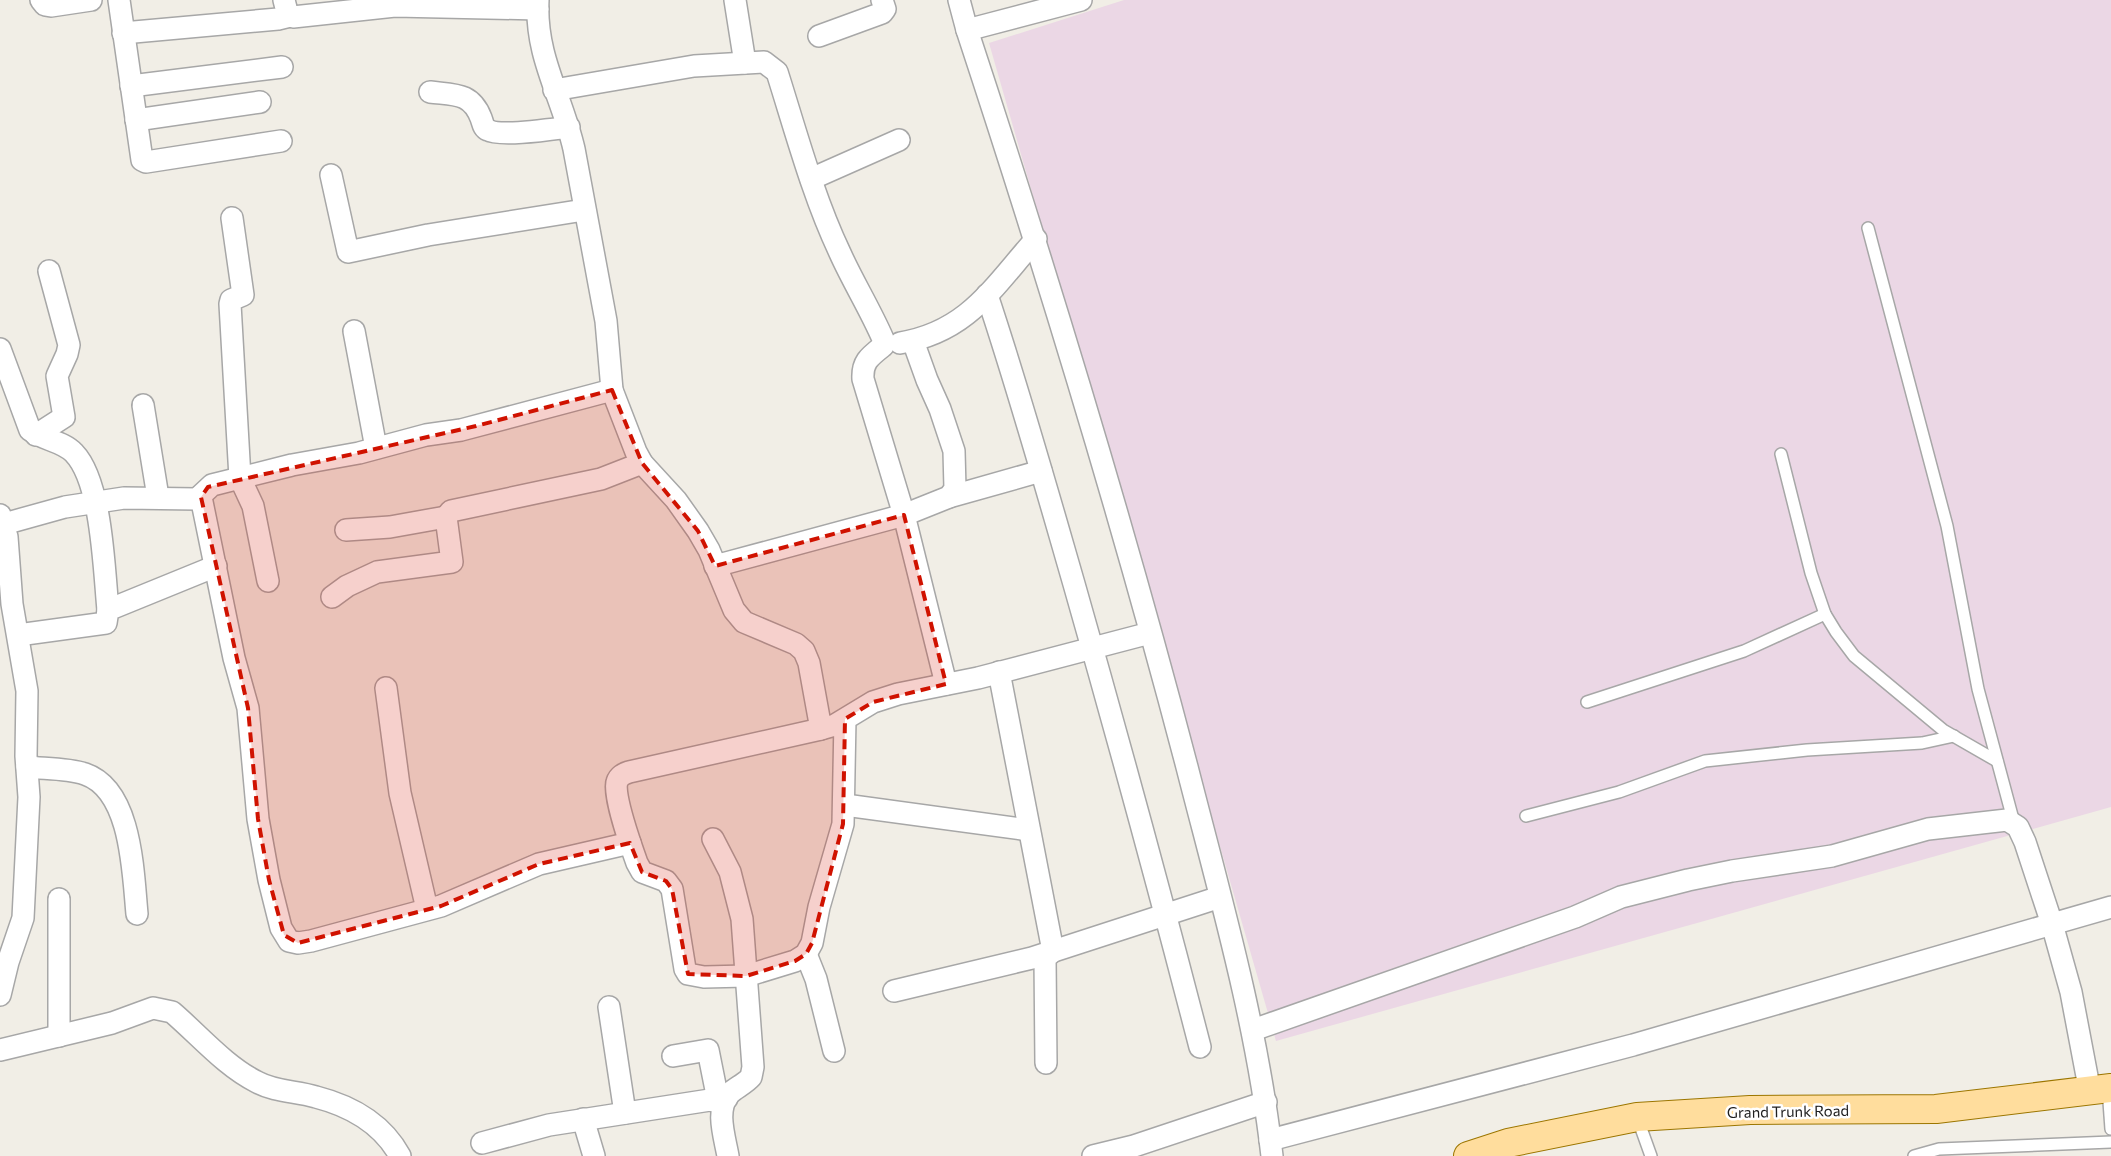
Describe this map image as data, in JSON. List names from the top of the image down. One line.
{"streets":{"main road":["Grand Trunk Road"]}}
